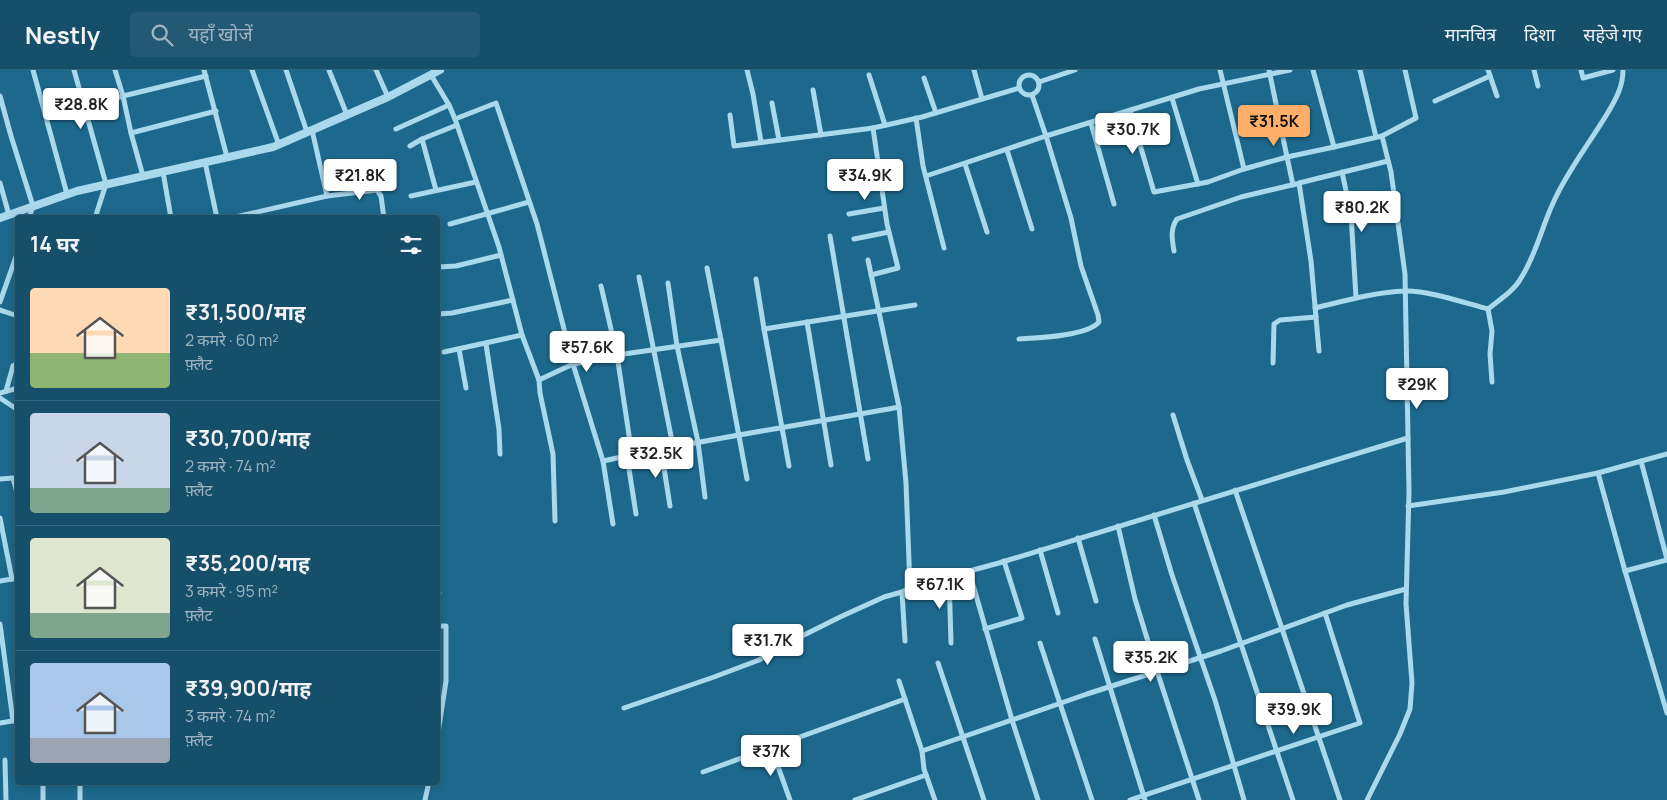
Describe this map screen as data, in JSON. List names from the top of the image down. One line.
{"page":{"header":"Nestly","search":"यहाँ खोजें","nav":["मानचित्र","दिशा","सहेजे गए"],"price":["₹28.8K","₹31.5K","₹30.7K","₹21.8K","₹34.9K","₹80.2K","₹57.6K","₹29K","₹32.5K","₹67.1K","₹31.7K","₹35.2K","₹39.9K","₹37K"],"heading":"14 घर","list":[{"name":"₹31,500/माह","note":"2 कमरे · 60 m² · फ़्लैट"},{"name":"₹30,700/माह","note":"2 कमरे · 74 m² · फ़्लैट"},{"name":"₹35,200/माह","note":"3 कमरे · 95 m² · फ़्लैट"},{"name":"₹39,900/माह","note":"3 कमरे · 74 m² · फ़्लैट"}]}}
